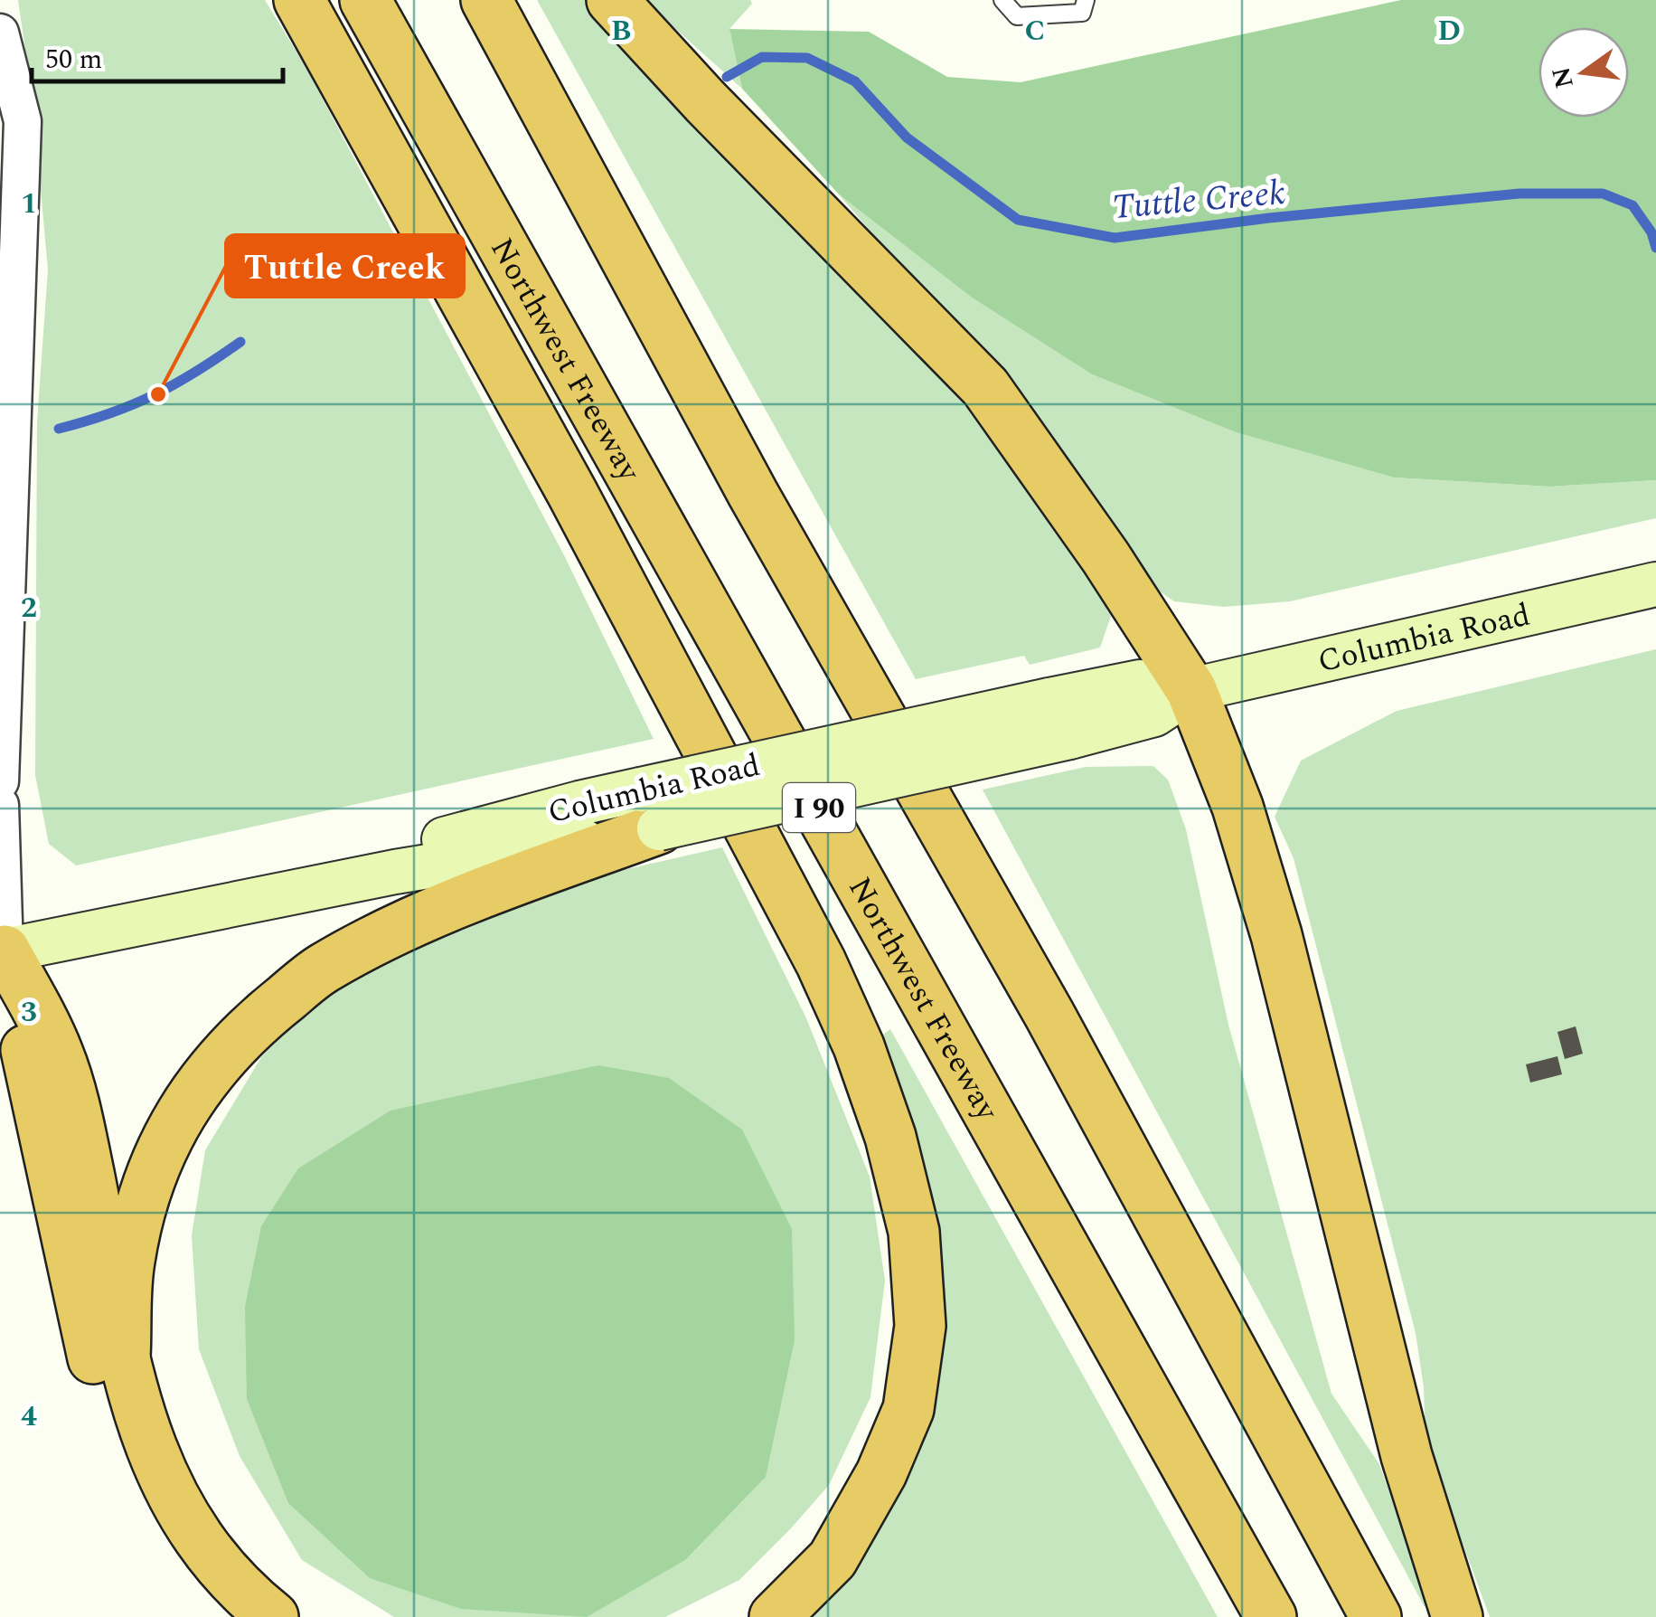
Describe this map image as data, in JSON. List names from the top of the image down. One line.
{"streets":{"highway":["Northwest Freeway","I 90"],"main road":["Columbia Road"]},"water":["Tuttle Creek"],"places":["Tuttle Creek"],"scale_bar":"50 m","north":"left","grid":{"columns":["B","C","D"],"rows":["1","2","3","4"]}}
